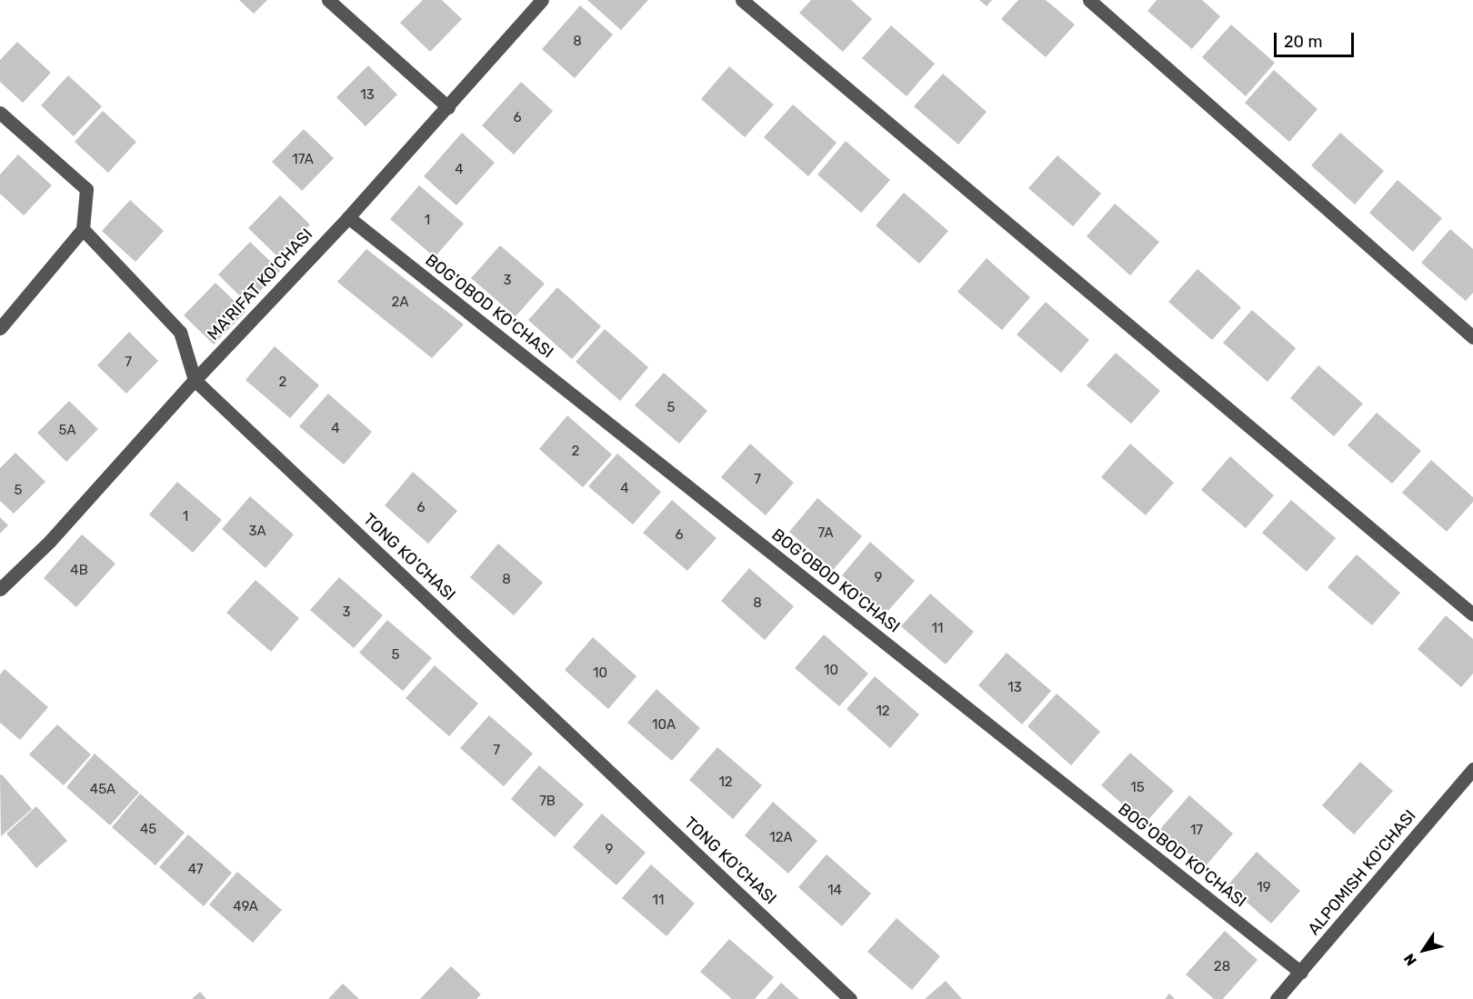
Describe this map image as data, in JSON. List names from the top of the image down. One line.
{"streets":{"street":["MA'RIFAT KO'CHASI","BOG'OBOD KO'CHASI","TONG KO'CHASI","ALPOMISH KO'CHASI"]},"crossings":[["MA'RIFAT KO'CHASI","BOG'OBOD KO'CHASI"],["MA'RIFAT KO'CHASI","TONG KO'CHASI"],["BOG'OBOD KO'CHASI","ALPOMISH KO'CHASI"]],"house_numbers":["8","13","6","17A","4","1","3","2A","7","2","5","4","5A","2","7","4","5","6","1","3A","7A","6","4B","9","8","8","3","11","5","10","10","13","12","10A","7","12","15","45A","7B","45","17","12A","9","47","19","14","11","49A","28"],"scale_bar":"20 m","north":"bottom left"}
